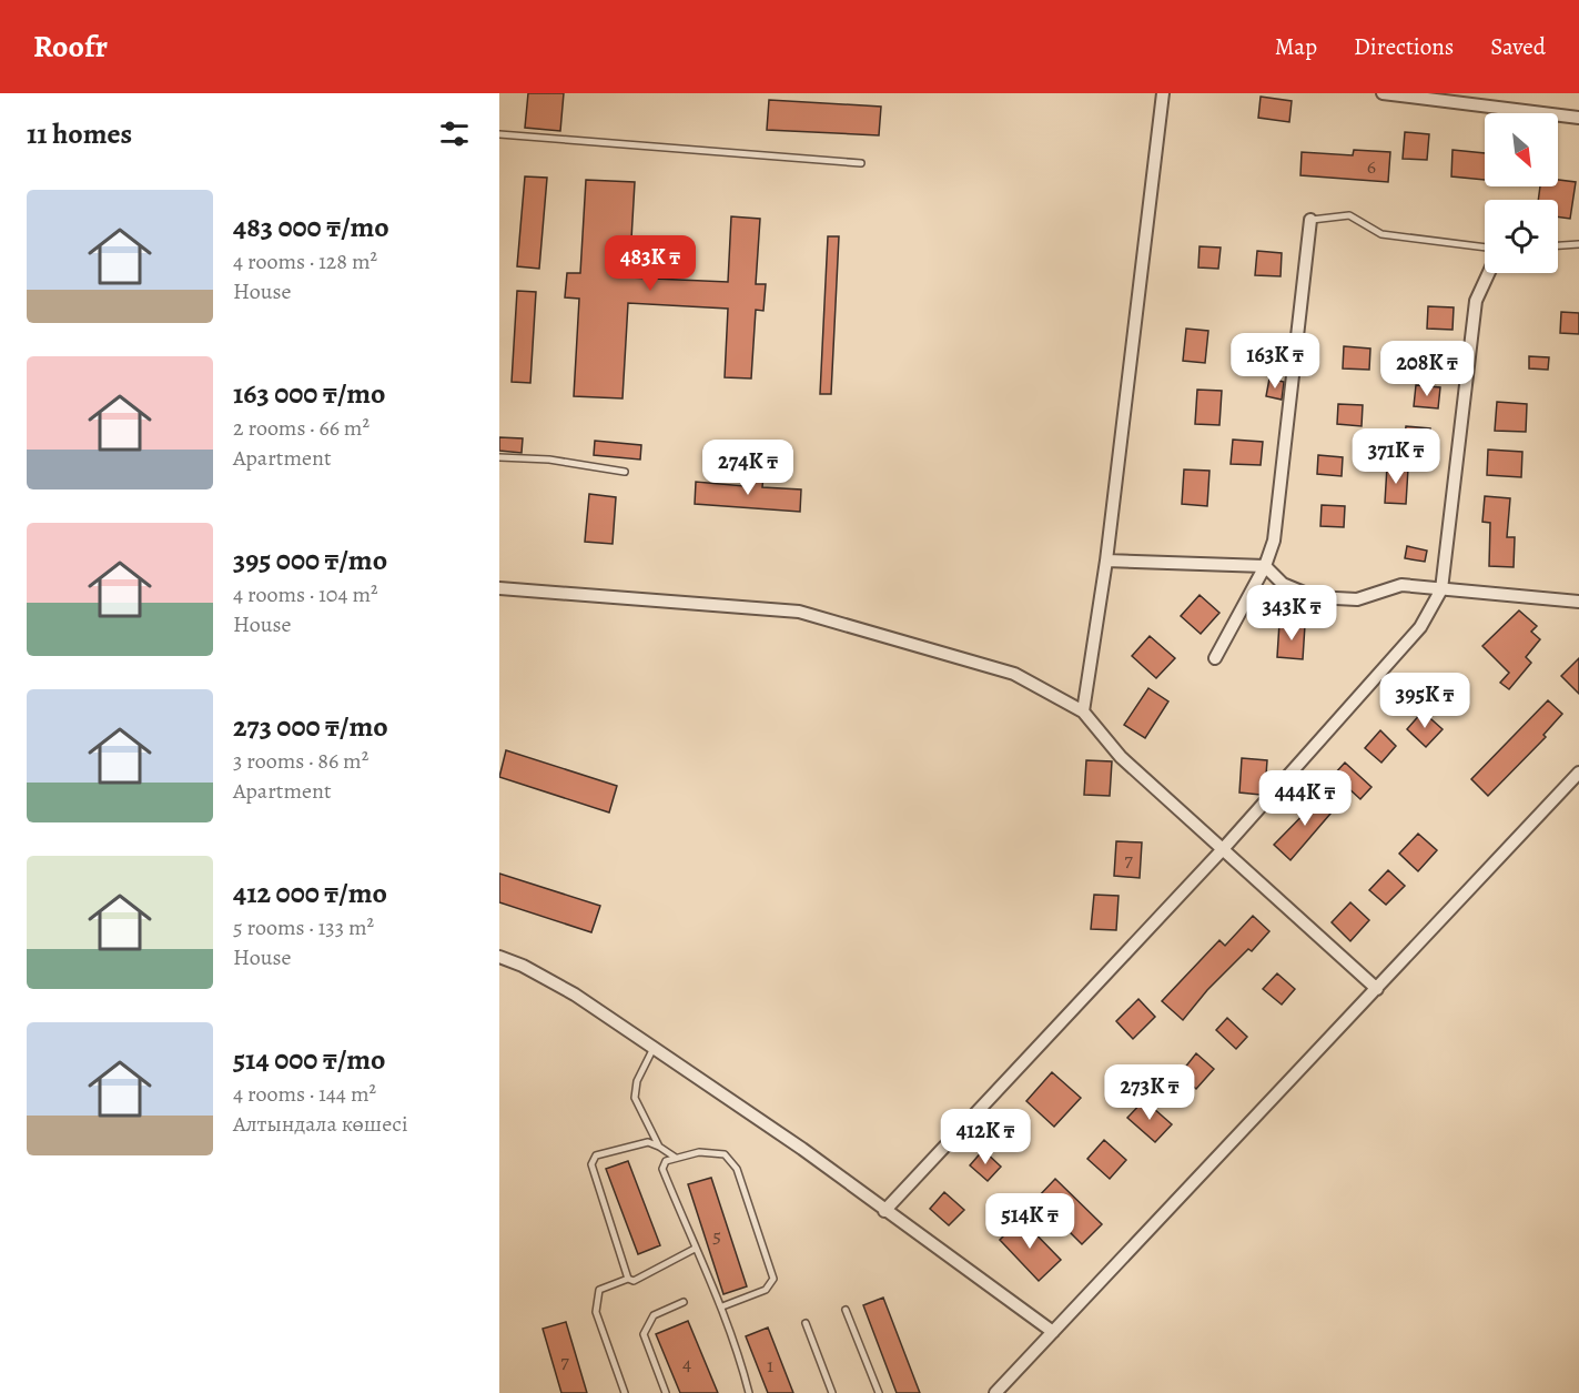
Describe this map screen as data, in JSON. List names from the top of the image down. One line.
{"house_numbers":["6","7","5","7","4","1"],"north":"bottom right","page":{"header":"Roofr","nav":["Map","Directions","Saved"],"heading":"11 homes","list":[{"name":"483 000 ₸/mo","note":"4 rooms · 128 m² · House"},{"name":"163 000 ₸/mo","note":"2 rooms · 66 m² · Apartment"},{"name":"395 000 ₸/mo","note":"4 rooms · 104 m² · House"},{"name":"273 000 ₸/mo","note":"3 rooms · 86 m² · Apartment"},{"name":"412 000 ₸/mo","note":"5 rooms · 133 m² · House"},{"name":"514 000 ₸/mo","note":"4 rooms · 144 m² · Алтындала көшесі"}],"price":["483K ₸","163K ₸","208K ₸","371K ₸","274K ₸","343K ₸","395K ₸","444K ₸","273K ₸","412K ₸","514K ₸"]}}
